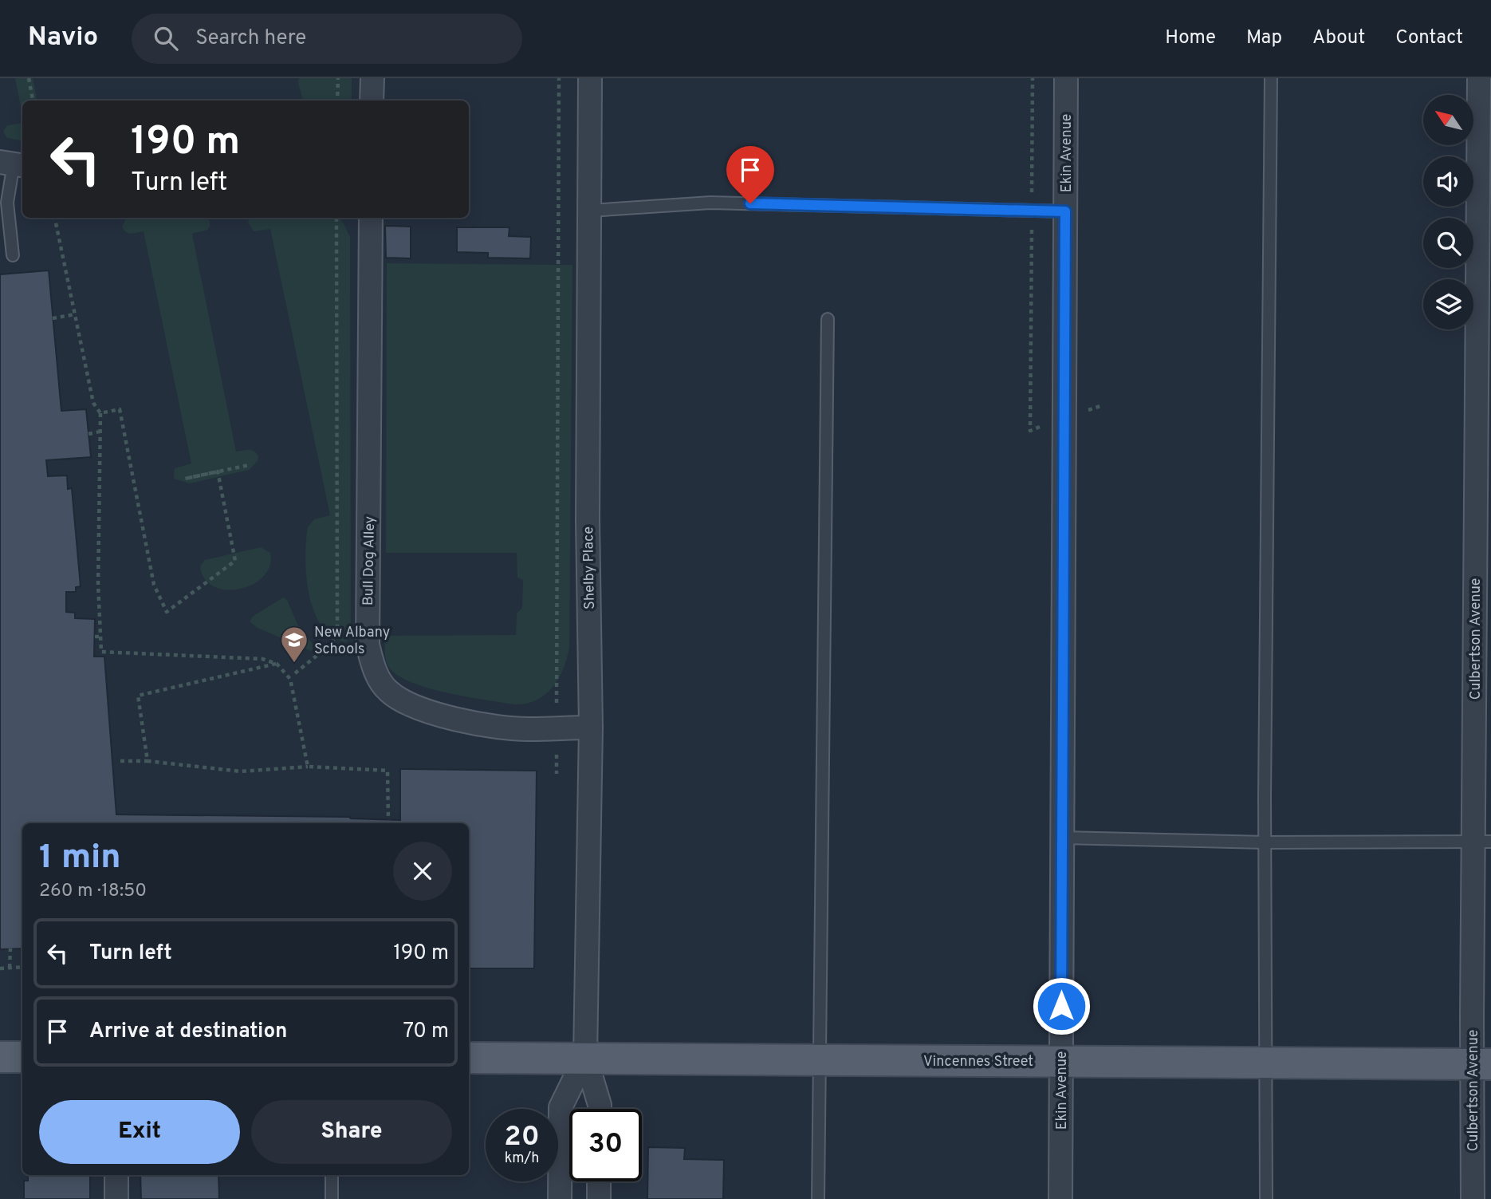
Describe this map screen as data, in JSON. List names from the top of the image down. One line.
{"streets":{"main road":["Vincennes Street"],"street":["Ekin Avenue","Bull Dog Alley","Shelby Place","Culbertson Avenue"]},"crossings":[["Ekin Avenue","Vincennes Street"],["Bull Dog Alley","Shelby Place"],["Shelby Place","Vincennes Street"],["Culbertson Avenue","Vincennes Street"]],"places":{"school or university":["New Albany Schools"]},"north":"top left","page":{"header":"Navio","search":"Search here","nav":["Home","Map","About","Contact"],"turn":["190 m","Turn left"],"heading":["1 min","260 m · 18:50"],"list":[{"name":"Turn left","value":"190 m"},{"name":"Arrive at destination","value":"70 m"}],"buttons":["Exit","Share"],"speed":"20 km/h","limit":"30"}}
